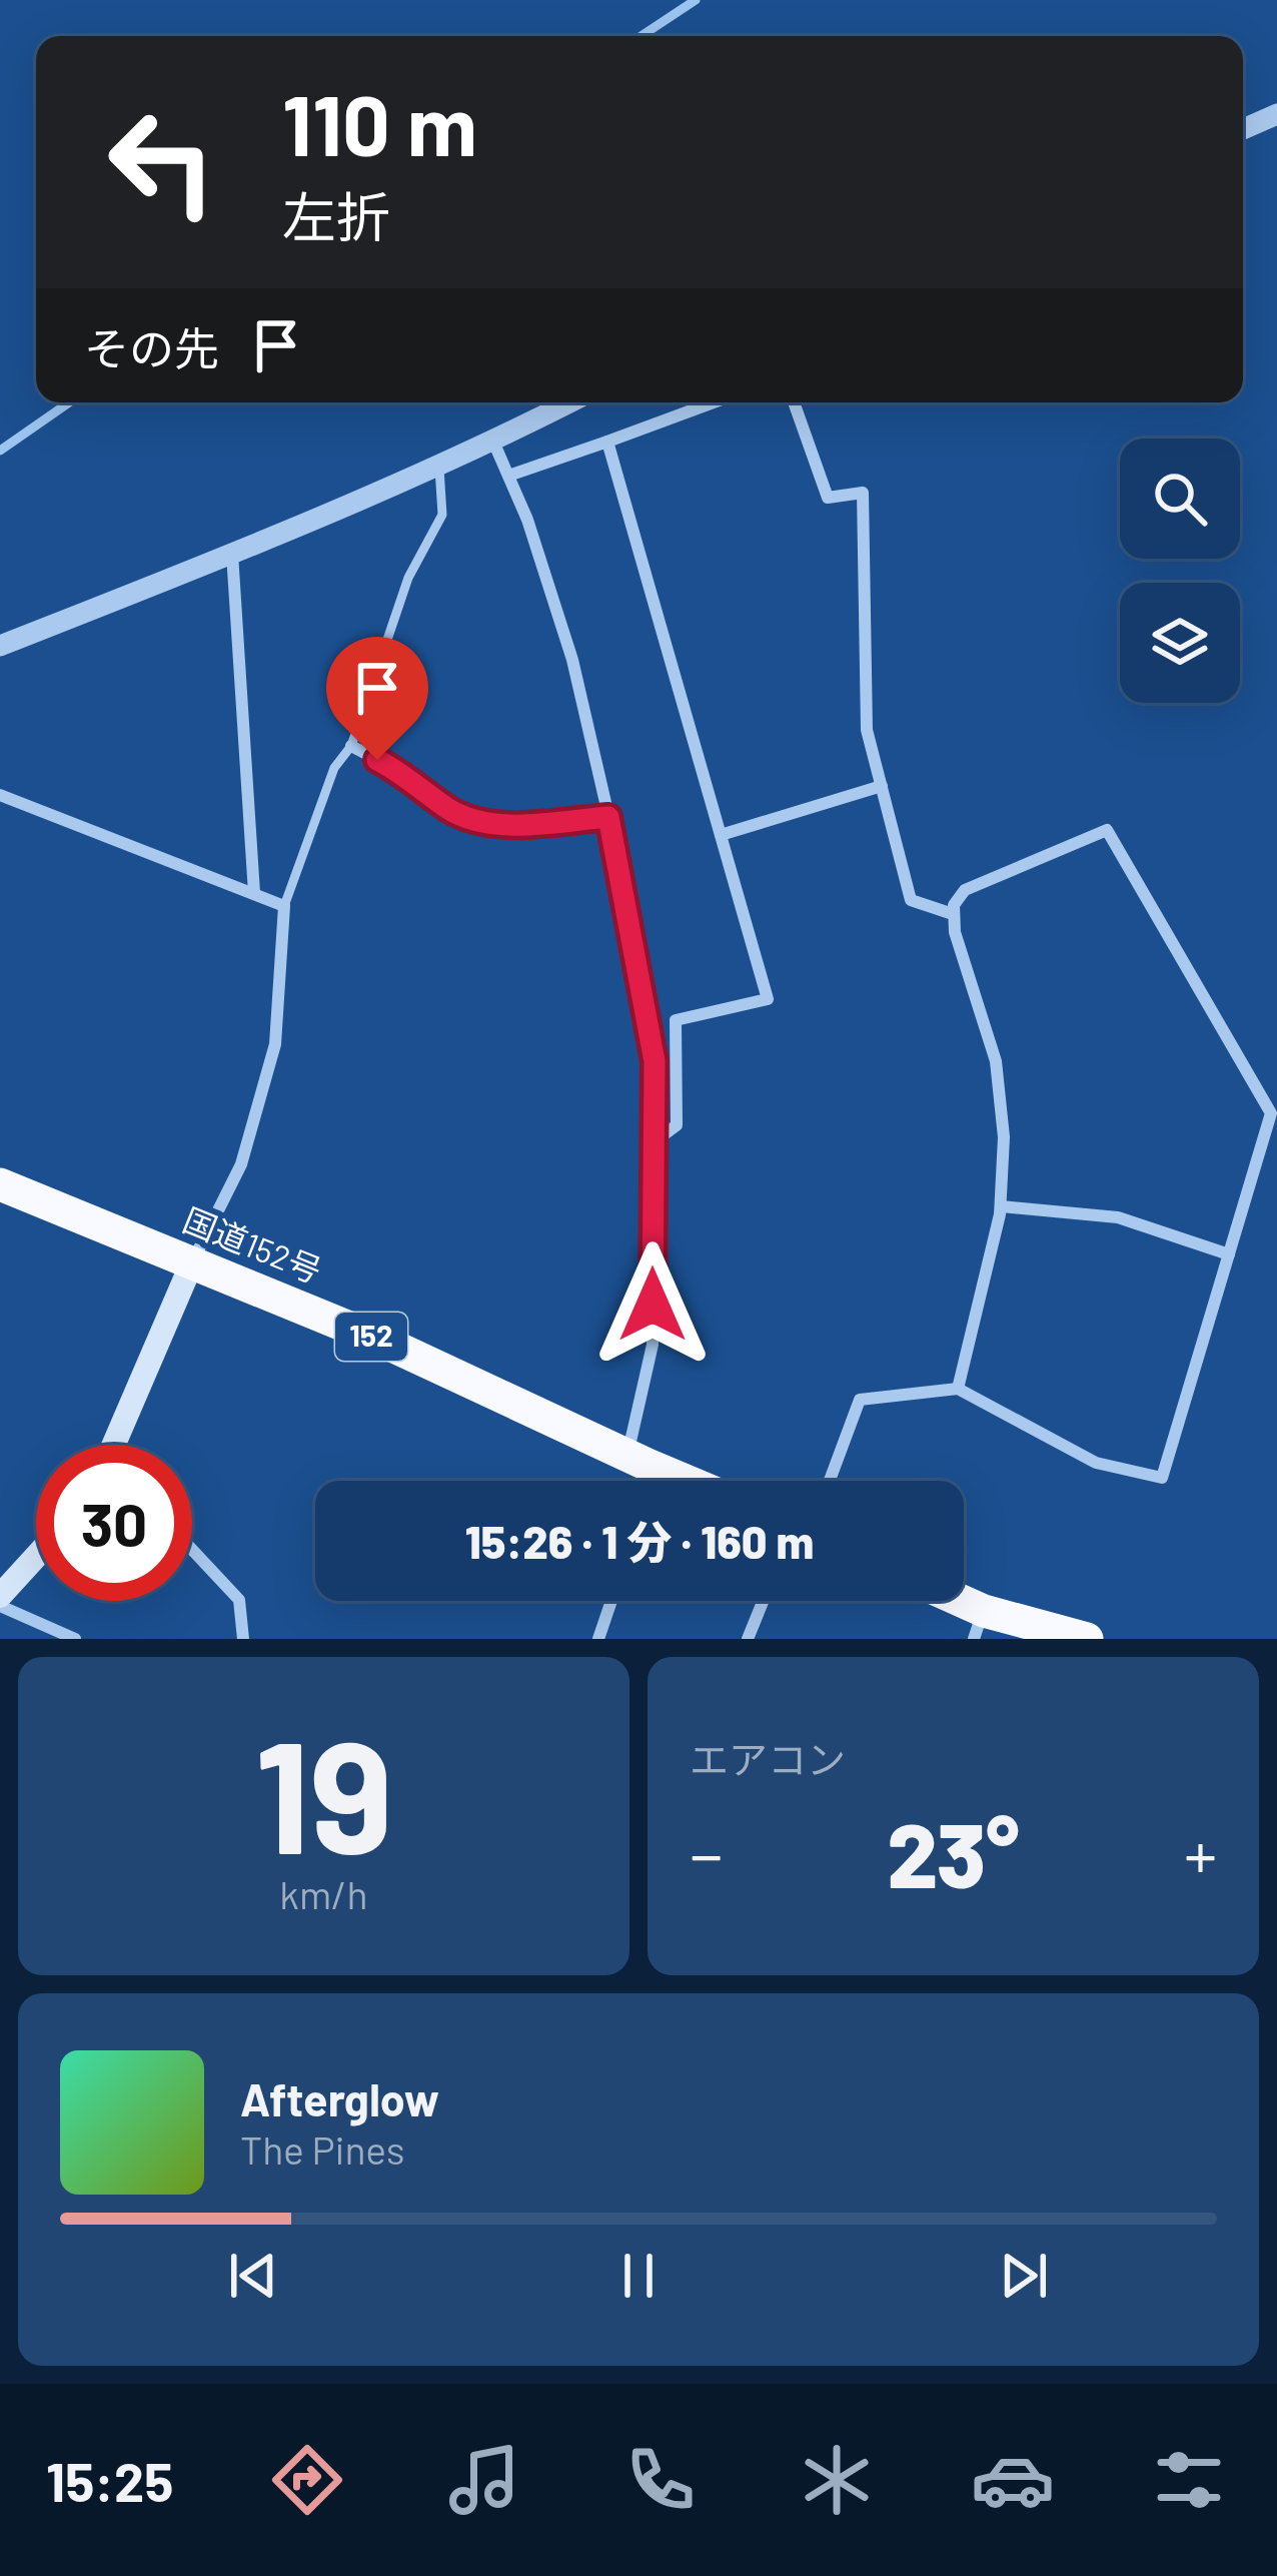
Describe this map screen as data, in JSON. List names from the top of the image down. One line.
{"streets":{"highway":["国道152号","152"]},"page":{"turn":["110 m","左折"],"then":"その先","limit":"30","trip":"15:26 · 1 分 · 160 m","tile":[["19","km/h"],"エアコン"],"heat":["−","23°","+"],"song":["Afterglow","The Pines"],"tabs":"15:25"}}
